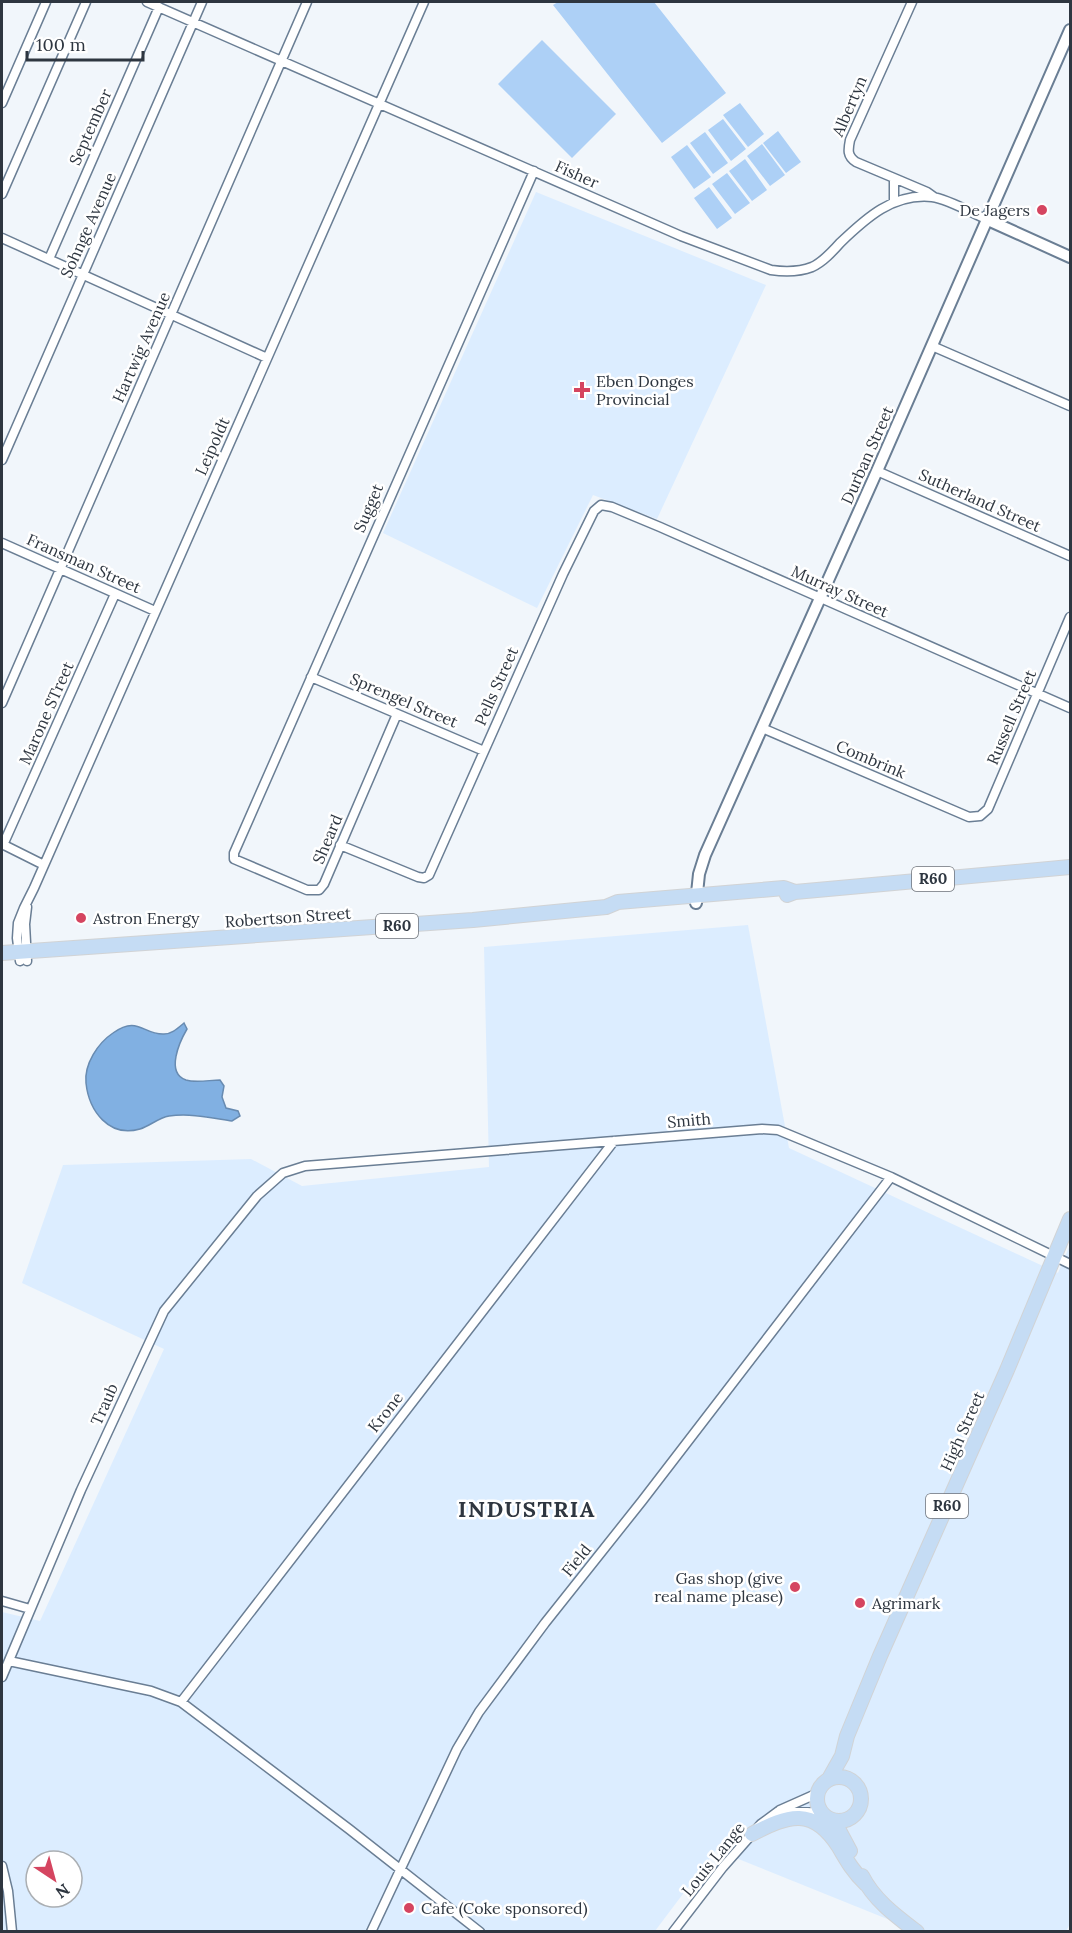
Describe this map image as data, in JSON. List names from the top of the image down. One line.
{"streets":{"main road":["R60","Robertson Street","High Street"],"street":["Albertyn","September","Fisher","Sohnge Avenue","Hartwig Avenue","Leipoldt","Durban Street","Sutherland Street","Sugget","Fransman Street","Murray Street","Pells Street","Sprengel Street","Marone STreet","Russell Street","Combrink","Sheard","Smith","Traub","Krone","Field","Louis Lange"]},"crossings":[["Albertyn","Fisher"],["September","Fisher"],["Fisher","Sohnge Avenue"],["Fisher","Hartwig Avenue"],["Fisher","Leipoldt"],["Fisher","Sugget"],["Hartwig Avenue","Fransman Street"],["Leipoldt","Fransman Street"],["Leipoldt","Robertson Street"],["Durban Street","Sutherland Street"],["Durban Street","Murray Street"],["Durban Street","Combrink"],["Durban Street","Robertson Street"],["Sugget","Sprengel Street"],["Sugget","Sheard"],["Fransman Street","Marone STreet"],["Murray Street","Pells Street"],["Murray Street","Russell Street"],["Pells Street","Sprengel Street"],["Pells Street","Sheard"],["Sprengel Street","Sheard"],["Russell Street","Combrink"],["Smith","Traub"],["Smith","Krone"],["Smith","High Street"],["Smith","Field"],["High Street","Louis Lange"]],"districts":["INDUSTRIA"],"places":{"other":["De Jagers","Astron Energy","Gas shop (give real name please)","Agrimark","Cafe (Coke sponsored)"],"health":["Eben Donges Provincial"]},"scale_bar":"100 m","north":"bottom right"}
